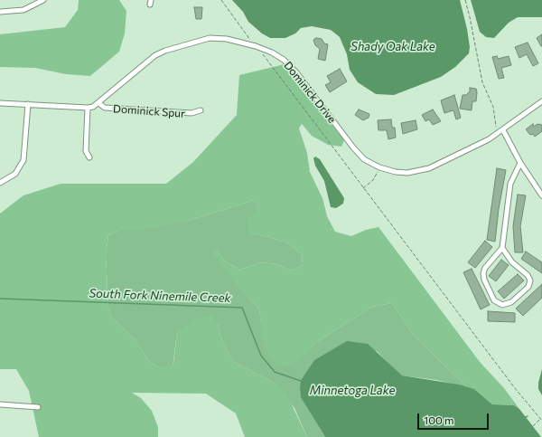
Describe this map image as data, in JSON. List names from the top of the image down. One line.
{"streets":{"street":["Dominick Drive","Dominick Spur"]},"crossings":[["Dominick Drive","Dominick Spur"]],"water":["Shady Oak Lake","South Fork Ninemile Creek","Minnetoga Lake"],"scale_bar":"100 m"}
